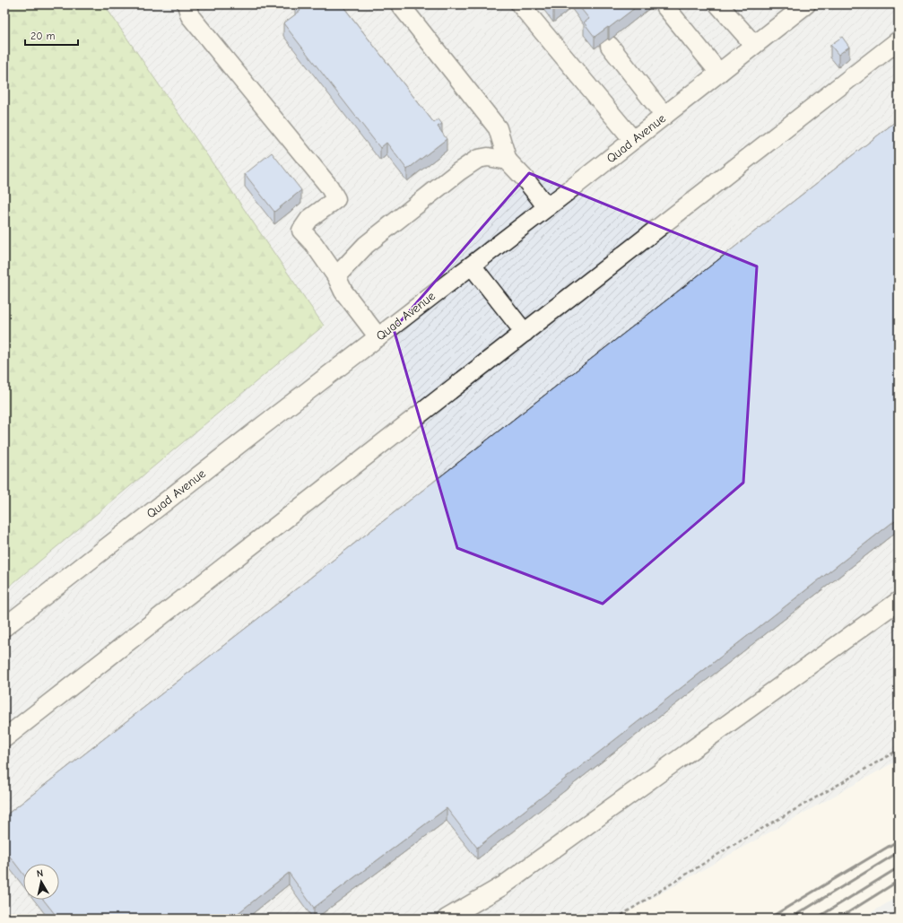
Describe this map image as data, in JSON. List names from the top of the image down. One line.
{"streets":{"street":["Quad Avenue"]},"scale_bar":"20 m","north":"top"}
